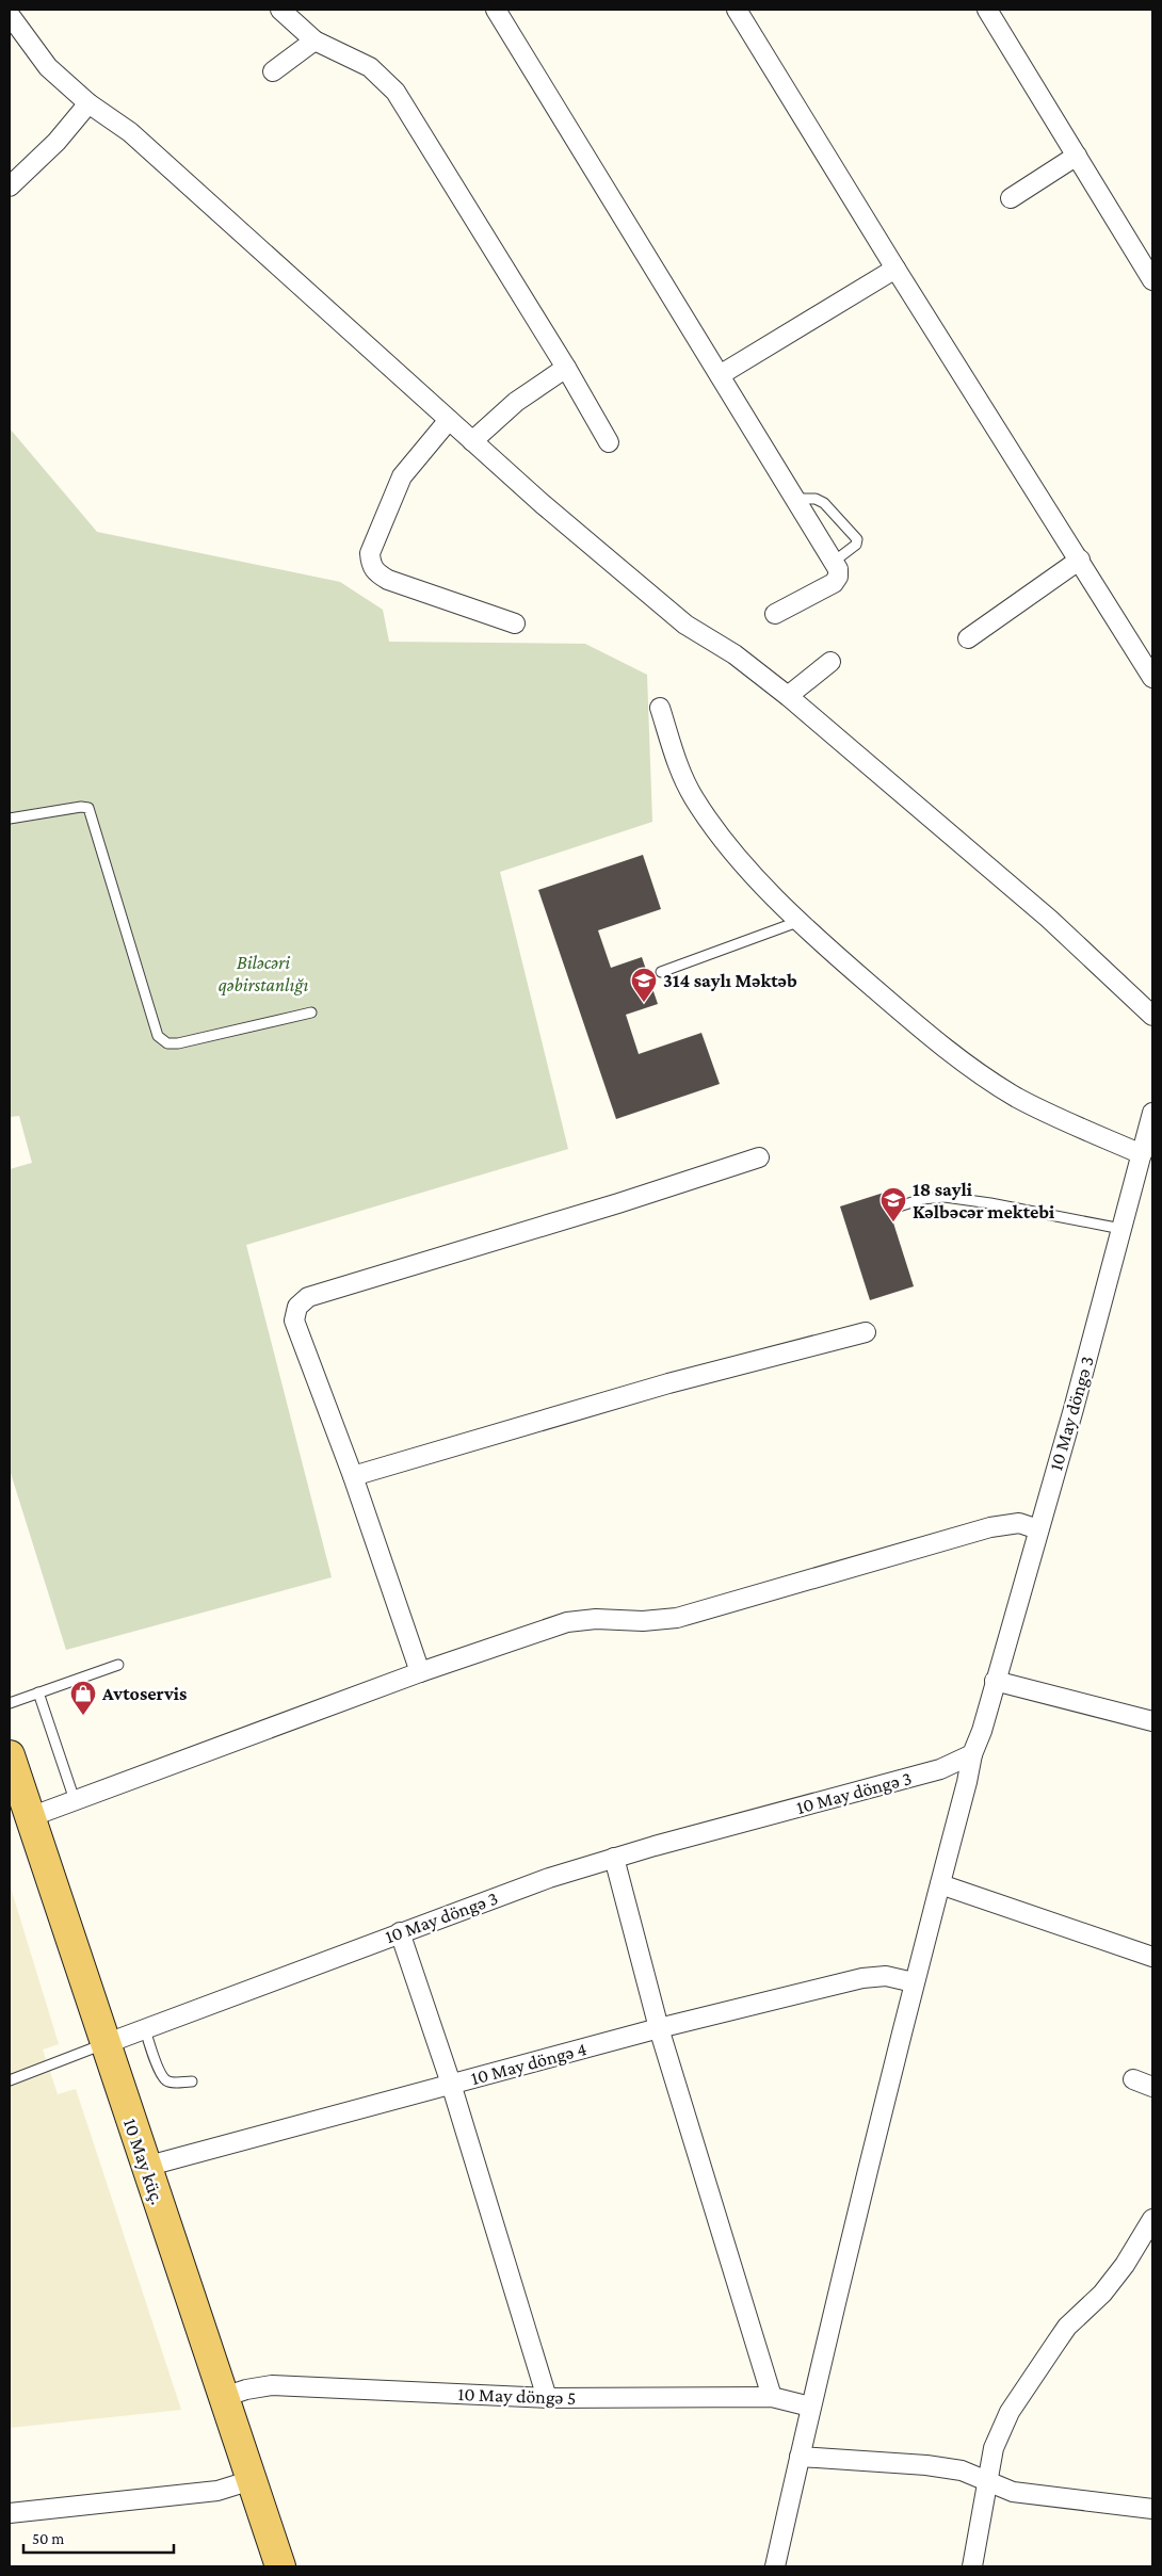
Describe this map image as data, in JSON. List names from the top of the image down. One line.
{"streets":{"main road":["10 May küç."],"street":["10 May döngə 3","10 May döngə 4","10 May döngə 5"]},"crossings":[["10 May döngə 3","10 May küç."],["10 May döngə 4","10 May küç."],["10 May küç.","10 May döngə 5"]],"parks":["Biləcəri qəbirstanlığı"],"places":{"school or university":["314 saylı Məktəb","18 sayli Kəlbəcər mektebi"],"shop":["Avtoservis"]},"scale_bar":"50 m"}
